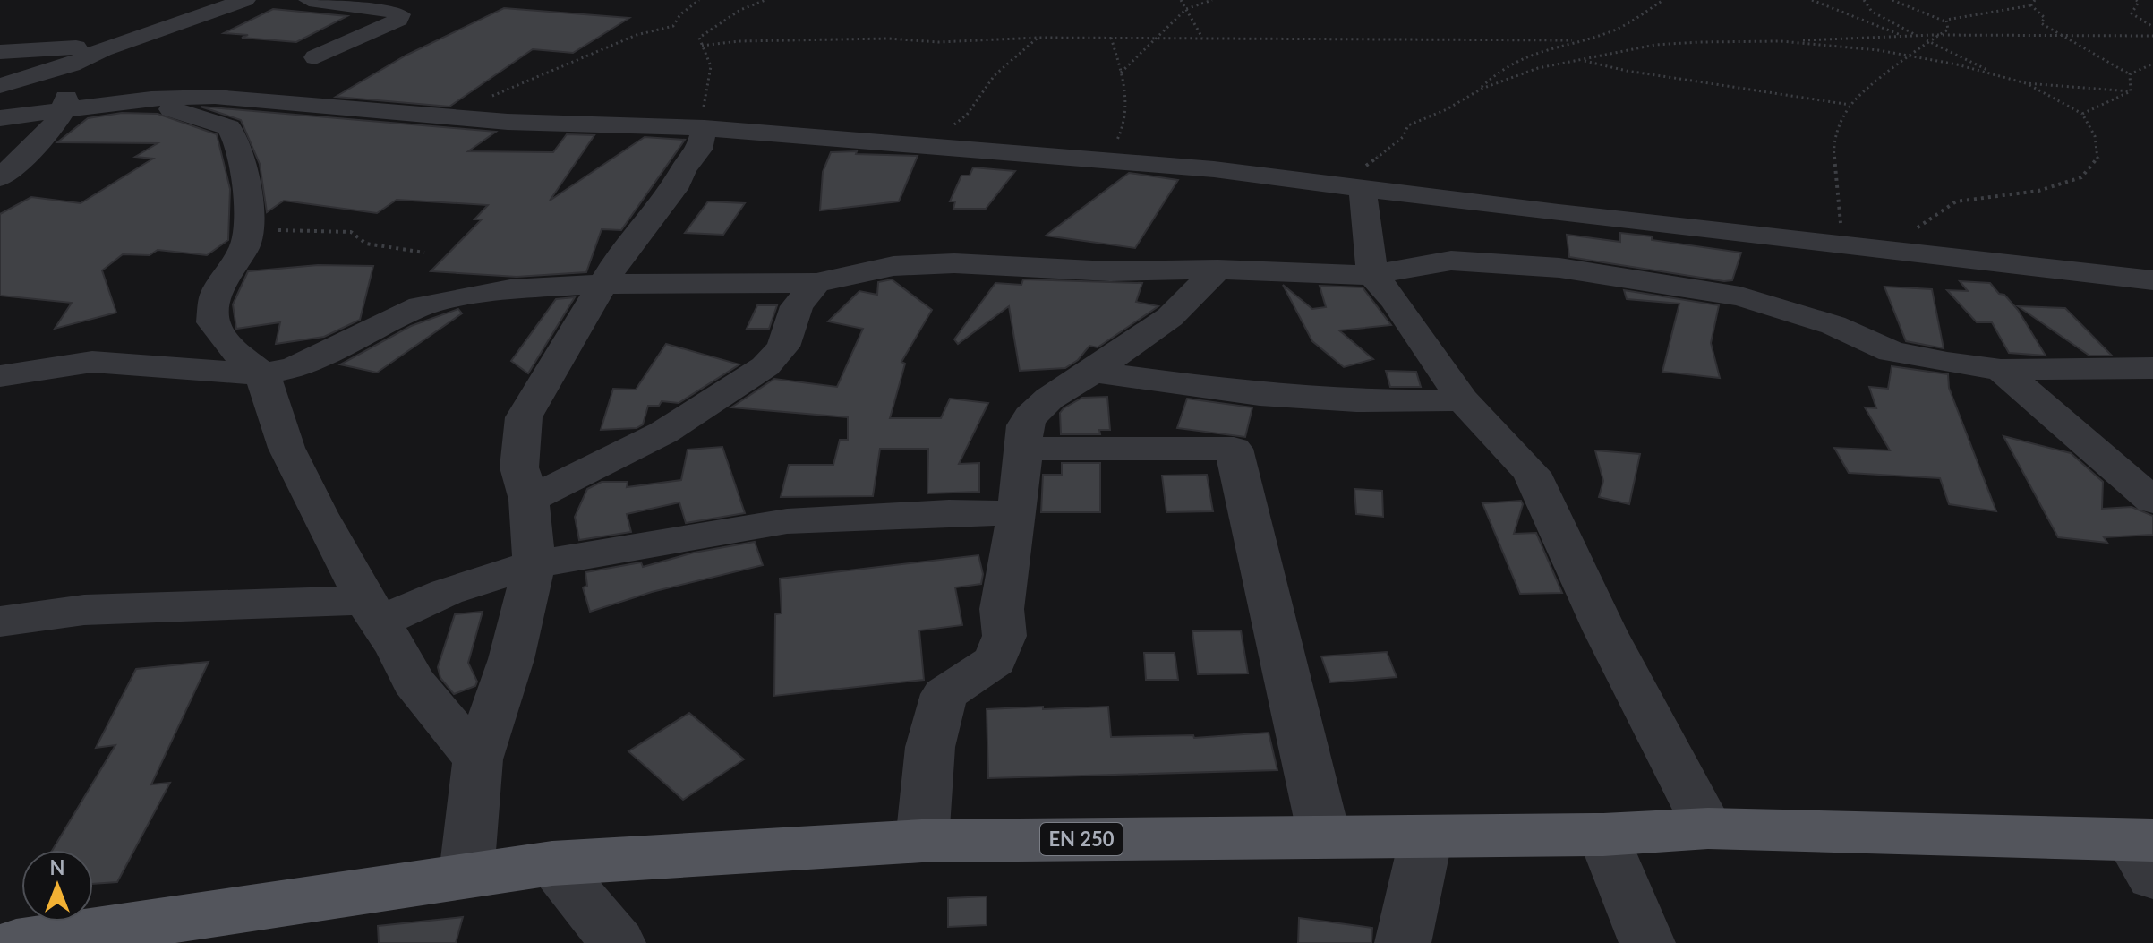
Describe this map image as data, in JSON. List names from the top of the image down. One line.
{"streets":{"main road":["EN 250"]},"north":"top"}
